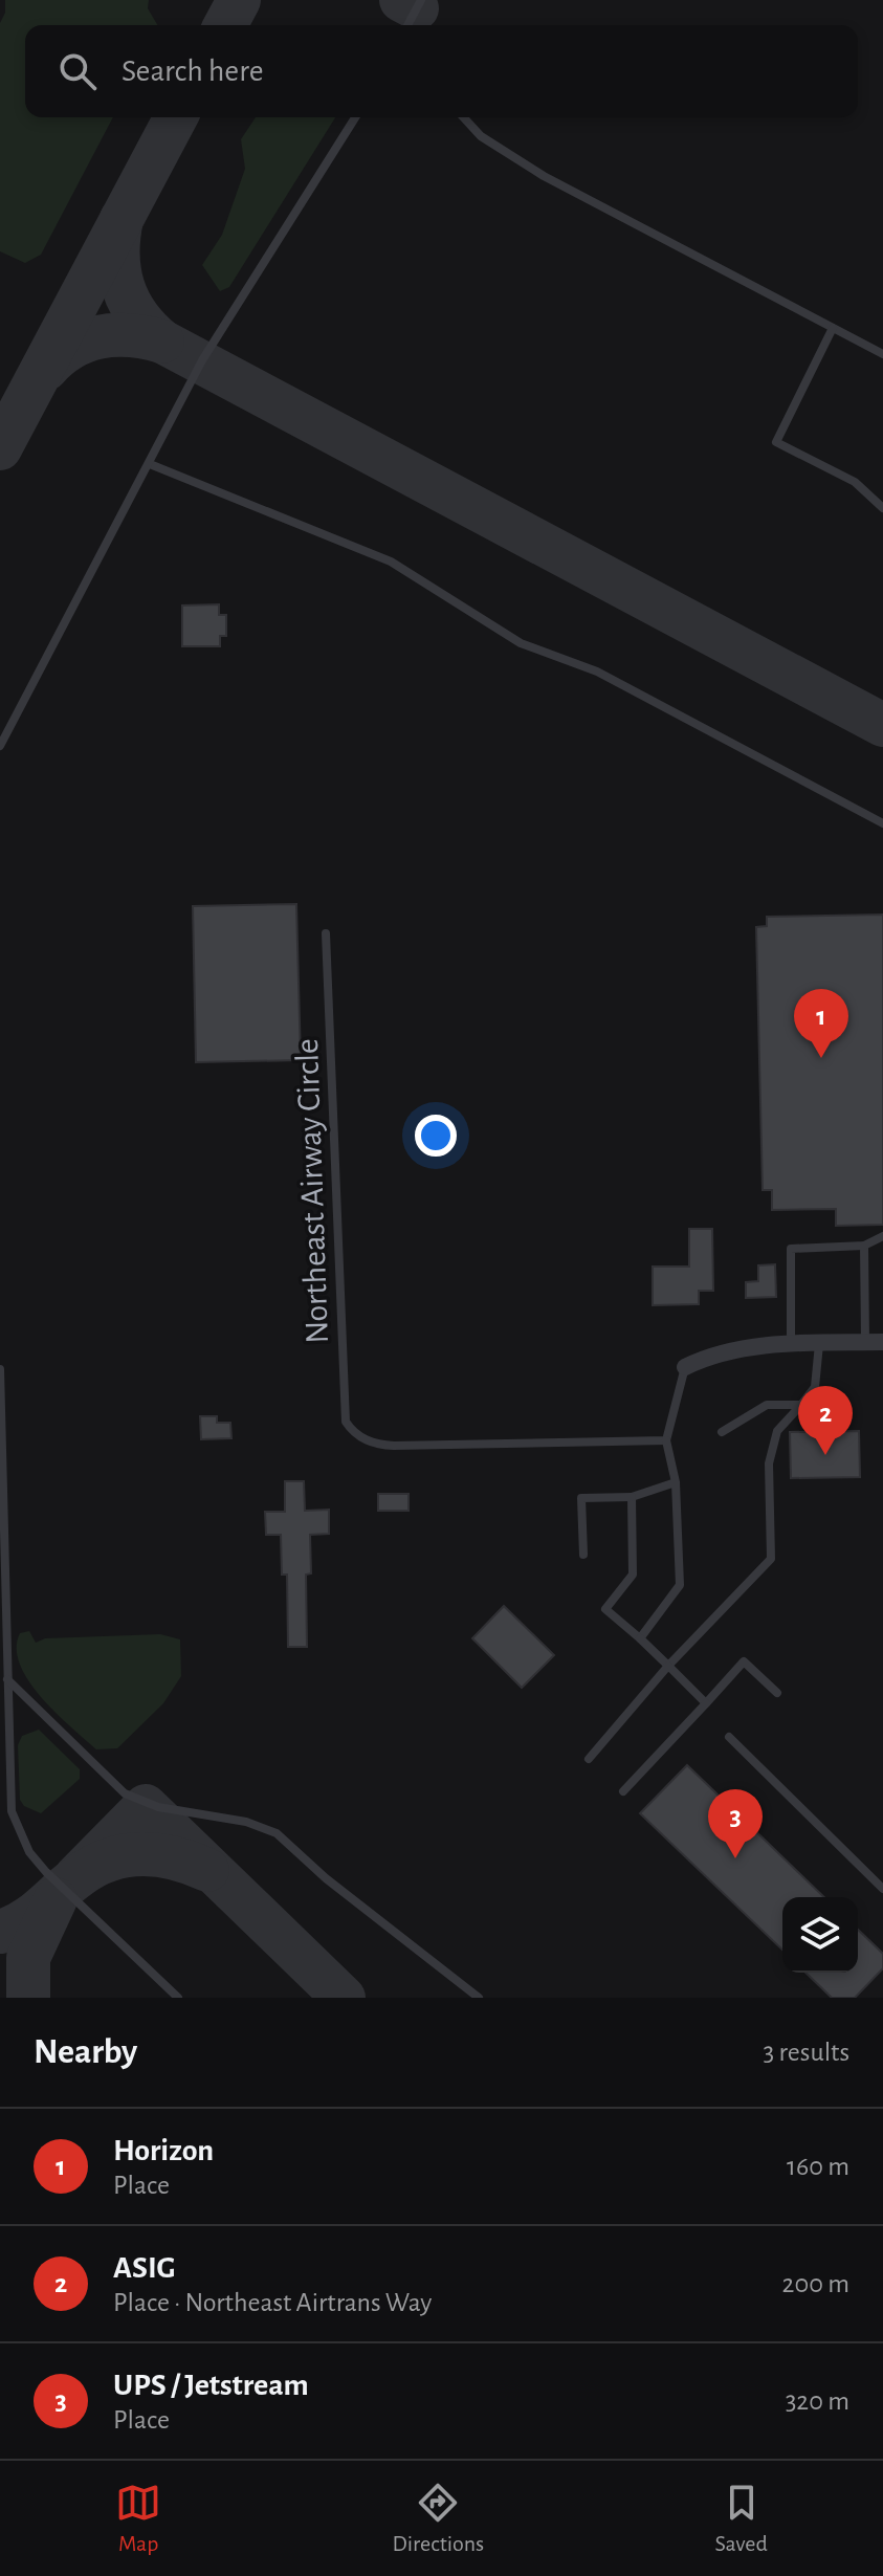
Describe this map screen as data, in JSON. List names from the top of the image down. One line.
{"streets":{"lane":["Northeast Airway Circle"]},"page":{"search":"Search here","pins":["1","2","3"],"heading":["Nearby","3 results"],"list":[{"mark":"1","name":"Horizon","note":"Place","value":"160 m"},{"mark":"2","name":"ASIG","note":"Place · Northeast Airtrans Way","value":"200 m"},{"mark":"3","name":"UPS / Jetstream","note":"Place","value":"320 m"}],"nav":["Map","Directions","Saved"]}}
